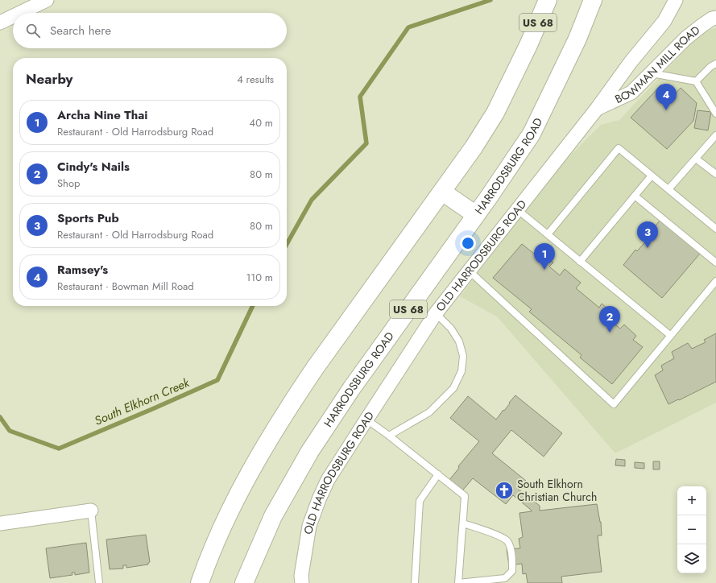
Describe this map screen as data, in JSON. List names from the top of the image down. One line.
{"streets":{"main road":["US 68","HARRODSBURG ROAD"],"street":["BOWMAN MILL ROAD","OLD HARRODSBURG ROAD"]},"crossings":[["BOWMAN MILL ROAD","OLD HARRODSBURG ROAD"]],"water":["South Elkhorn Creek"],"places":{"church":["South Elkhorn Christian Church"]},"page":{"search":"Search here","heading":["Nearby","4 results"],"pins":["4","3","1","2"],"list":[{"mark":"1","name":"Archa Nine Thai","note":"Restaurant · Old Harrodsburg Road","value":"40 m"},{"mark":"2","name":"Cindy's Nails","note":"Shop","value":"80 m"},{"mark":"3","name":"Sports Pub","note":"Restaurant · Old Harrodsburg Road","value":"80 m"},{"mark":"4","name":"Ramsey's","note":"Restaurant · Bowman Mill Road","value":"110 m"}],"map_buttons":["+","−"]}}
